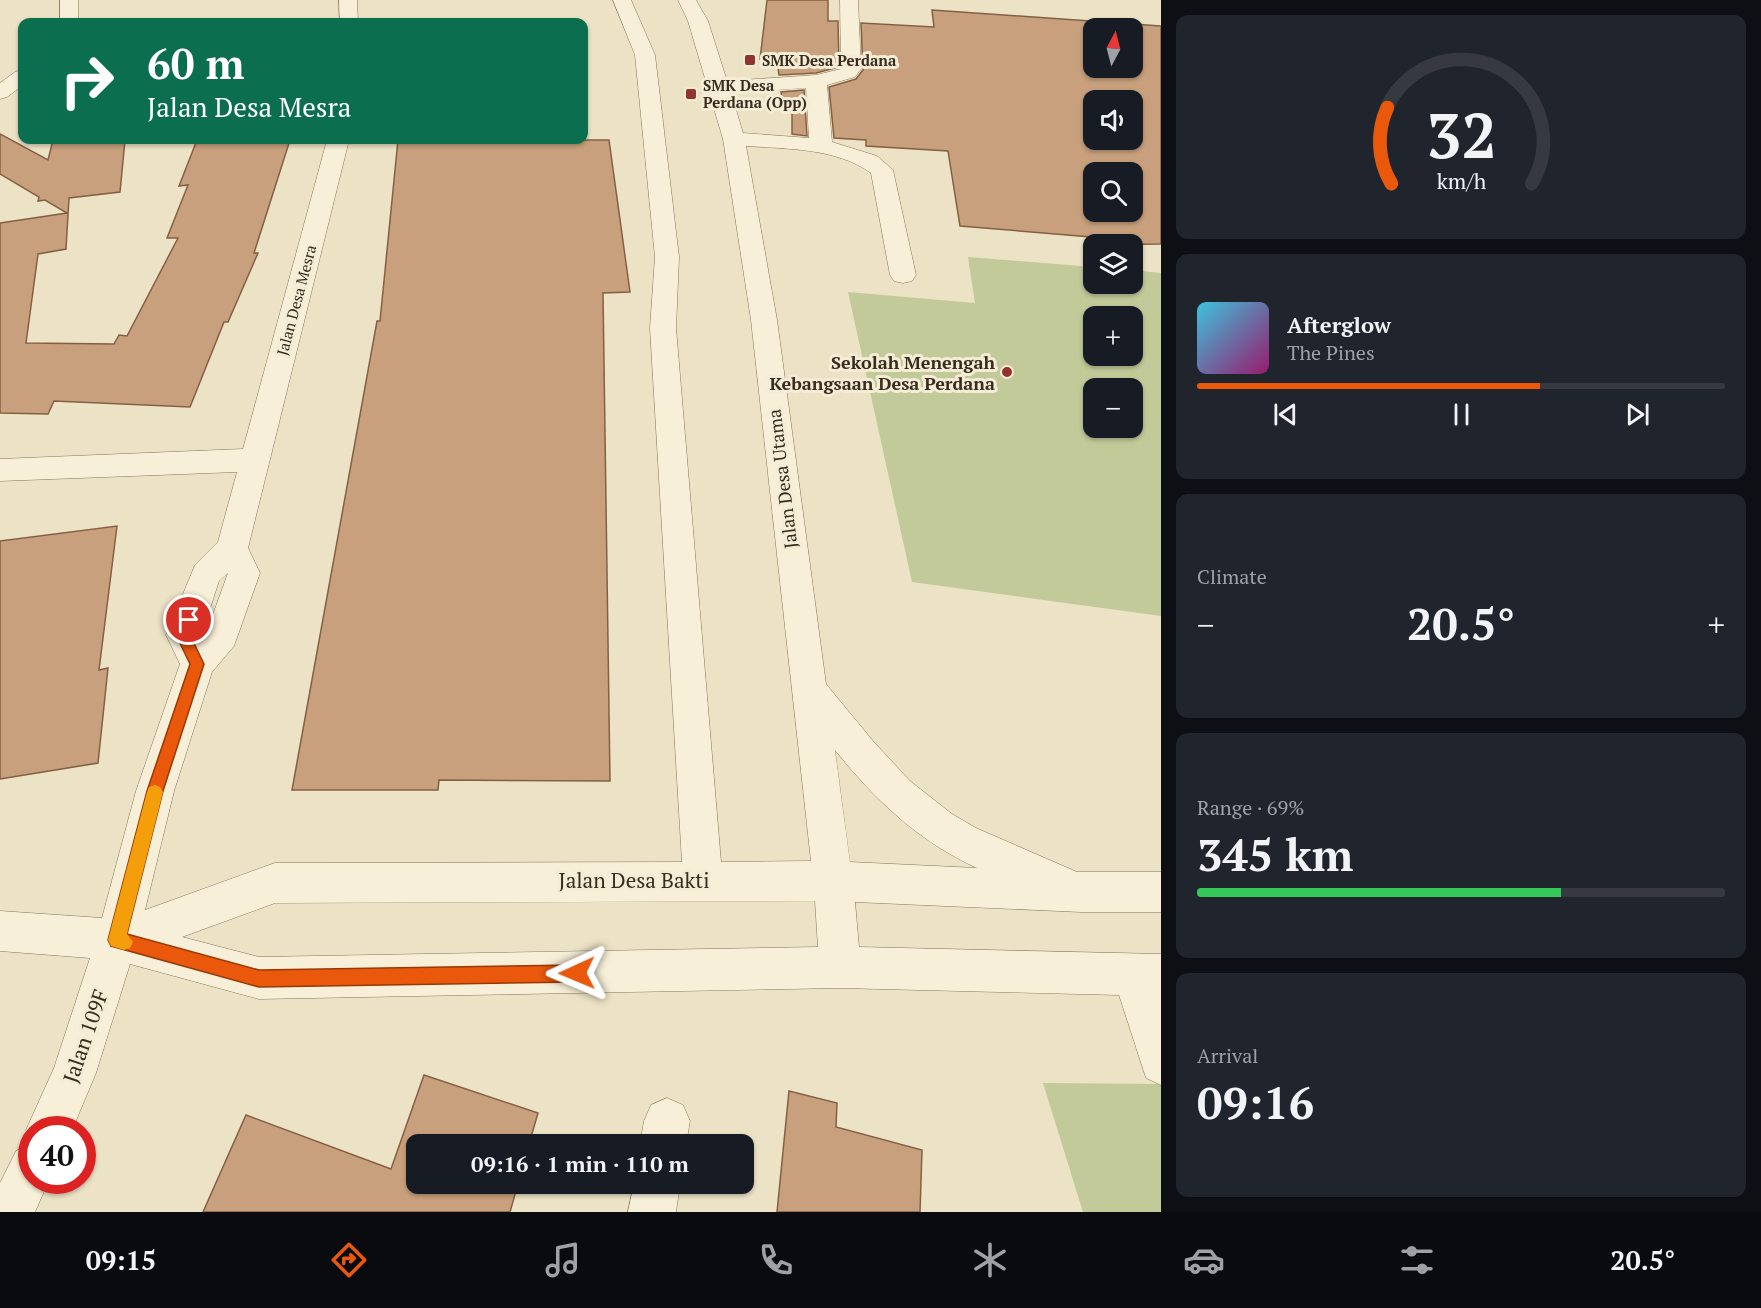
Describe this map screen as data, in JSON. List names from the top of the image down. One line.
{"streets":{"street":["Jalan Desa Mesra","Jalan Desa Utama","Jalan Desa Bakti","Jalan 109F"]},"crossings":[["Jalan Desa Mesra","Jalan Desa Bakti"],["Jalan Desa Mesra","Jalan 109F"],["Jalan Desa Utama","Jalan Desa Bakti"],["Jalan Desa Bakti","Jalan 109F"]],"places":{"transit":["SMK Desa Perdana","SMK Desa Perdana (Opp)"],"other":["Sekolah Menengah Kebangsaan Desa Perdana"]},"north":"top","page":{"map_buttons":["+","−"],"turn":["60 m","Jalan Desa Mesra"],"song":["Afterglow","The Pines"],"tile":["Climate",["Range · 69%","345 km"],["Arrival","09:16"]],"heat":["−","20.5°","+"],"limit":"40","trip":"09:16 · 1 min · 110 m","tabs":["09:15","20.5°"],"gauge":["32","km/h"]}}
